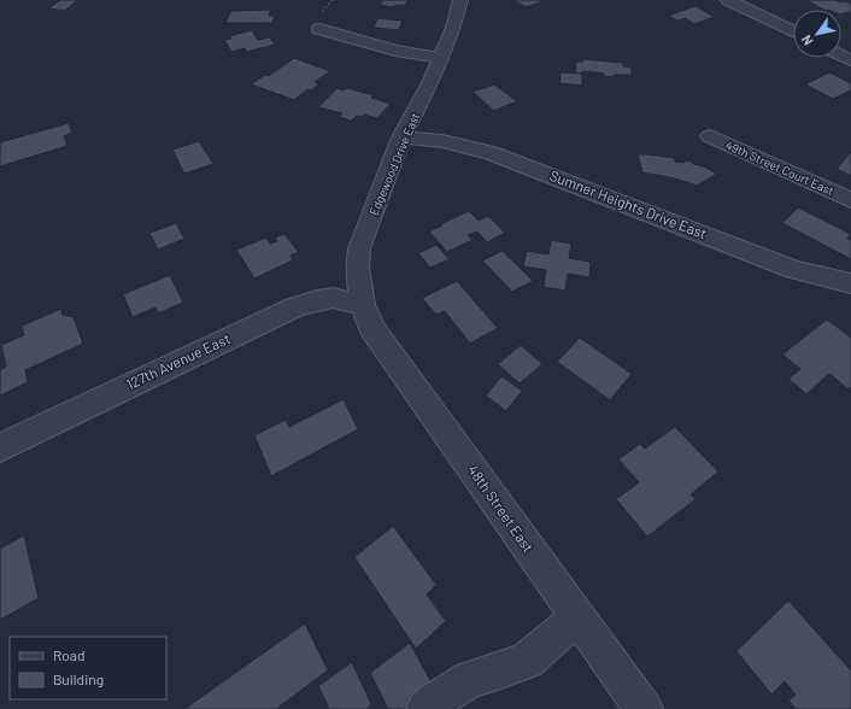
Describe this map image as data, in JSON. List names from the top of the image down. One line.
{"streets":{"street":["Edgewood Drive East","49th Street Court East","Sumner Heights Drive East","127th Avenue East","48th Street East"]},"crossings":[["Edgewood Drive East","Sumner Heights Drive East"],["Edgewood Drive East","127th Avenue East"],["Edgewood Drive East","48th Street East"],["127th Avenue East","48th Street East"]],"legend":["Road","Building"],"north":"bottom left"}
